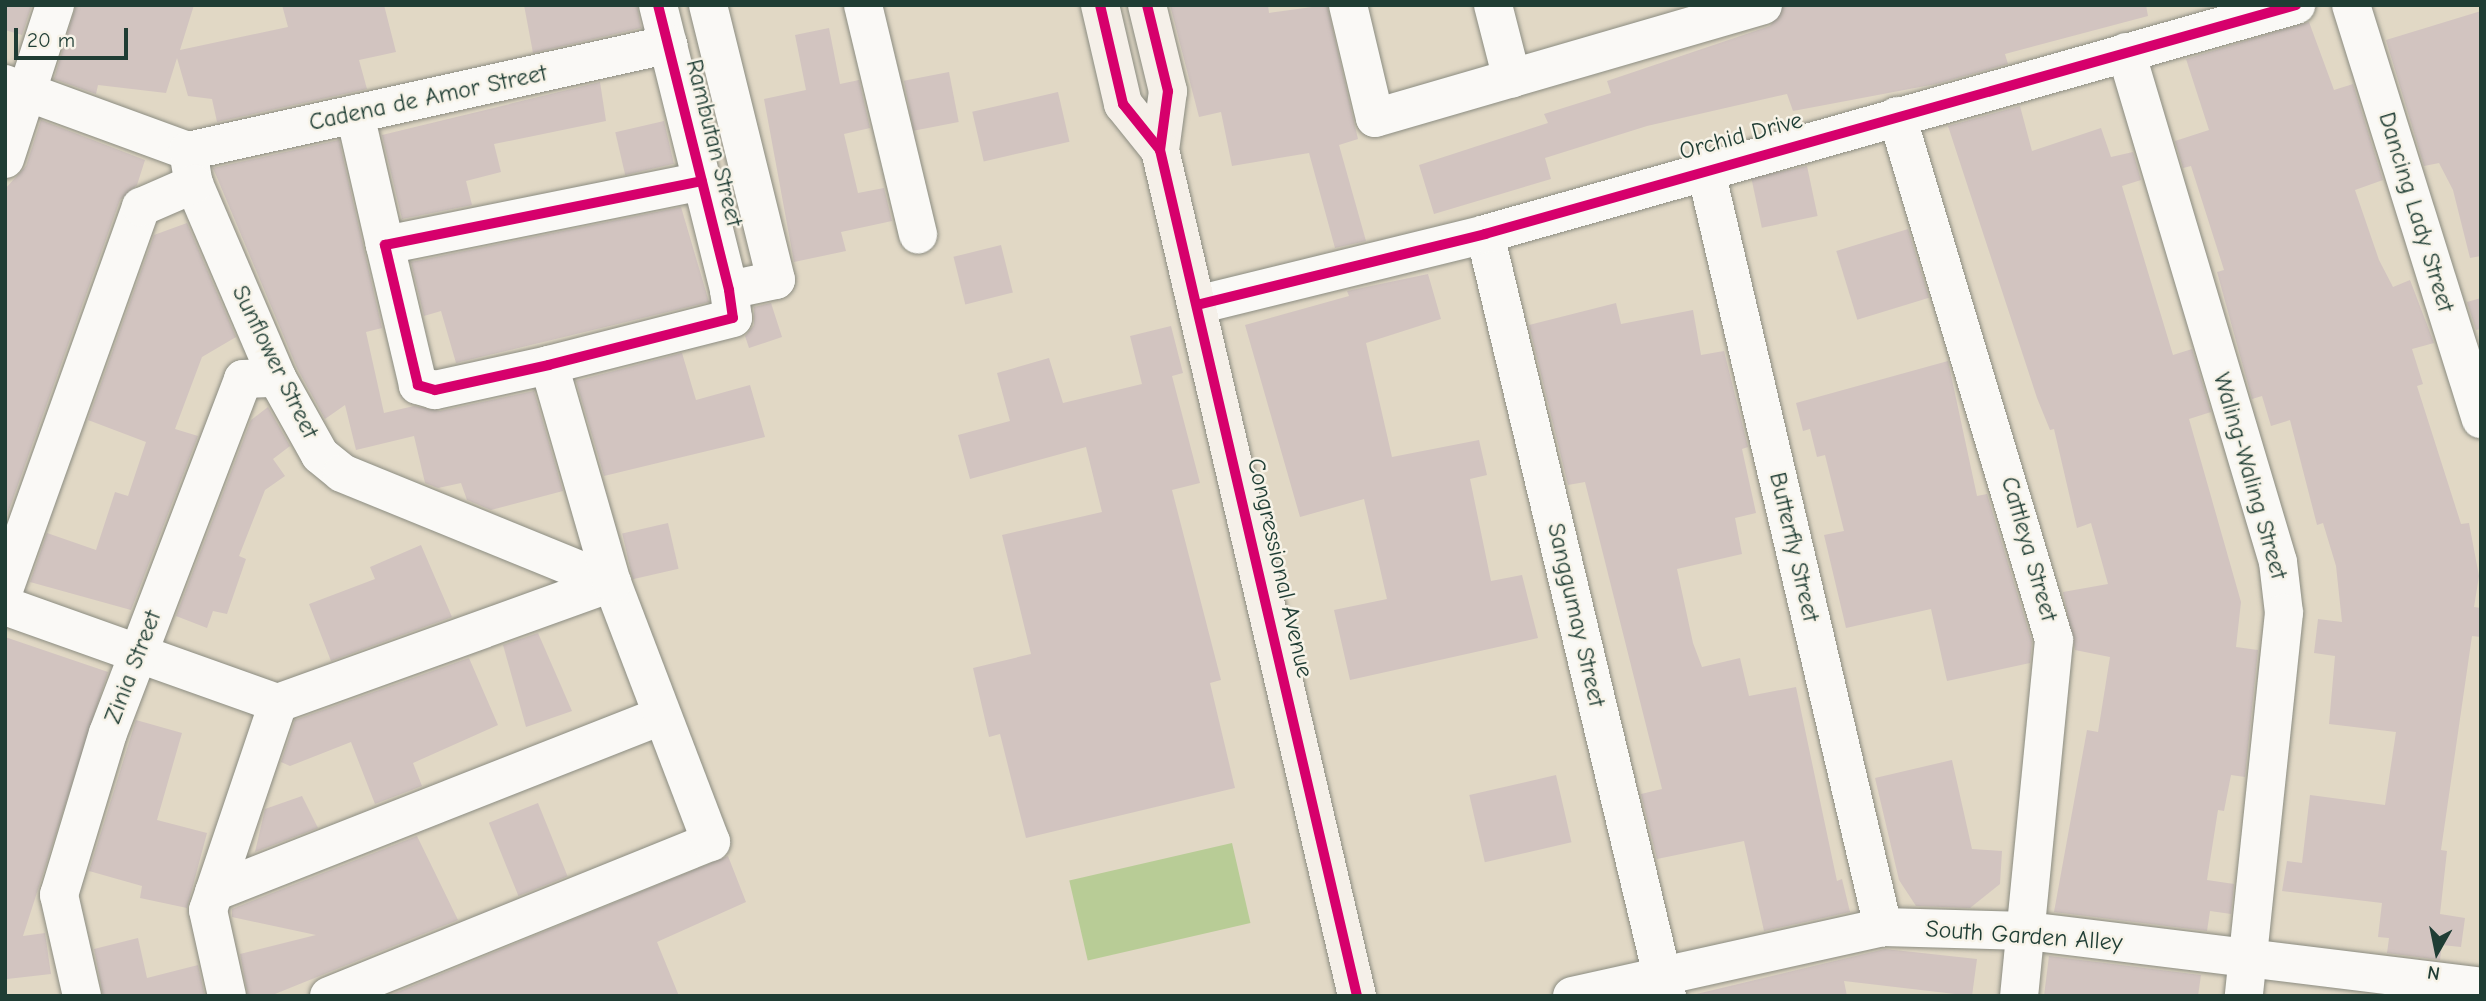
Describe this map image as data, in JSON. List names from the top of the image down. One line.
{"streets":{"main road":["Congressional Avenue"],"street":["Cadena de Amor Street","Orchid Drive","Rambutan Street","Dancing Lady Street","Sunflower Street","Waling-Waling Street","Butterfly Street","Cattleya Street","Sanggumay Street","Zinia Street","South Garden Alley"]},"crossings":[["Cadena de Amor Street","Rambutan Street"],["Cadena de Amor Street","Sunflower Street"],["Orchid Drive","Waling-Waling Street"],["Orchid Drive","Butterfly Street"],["Orchid Drive","Cattleya Street"],["Orchid Drive","Congressional Avenue"],["Orchid Drive","Sanggumay Street"],["Sunflower Street","Zinia Street"],["Waling-Waling Street","South Garden Alley"],["Butterfly Street","South Garden Alley"],["Cattleya Street","South Garden Alley"],["Sanggumay Street","South Garden Alley"]],"scale_bar":"20 m","north":"bottom"}
